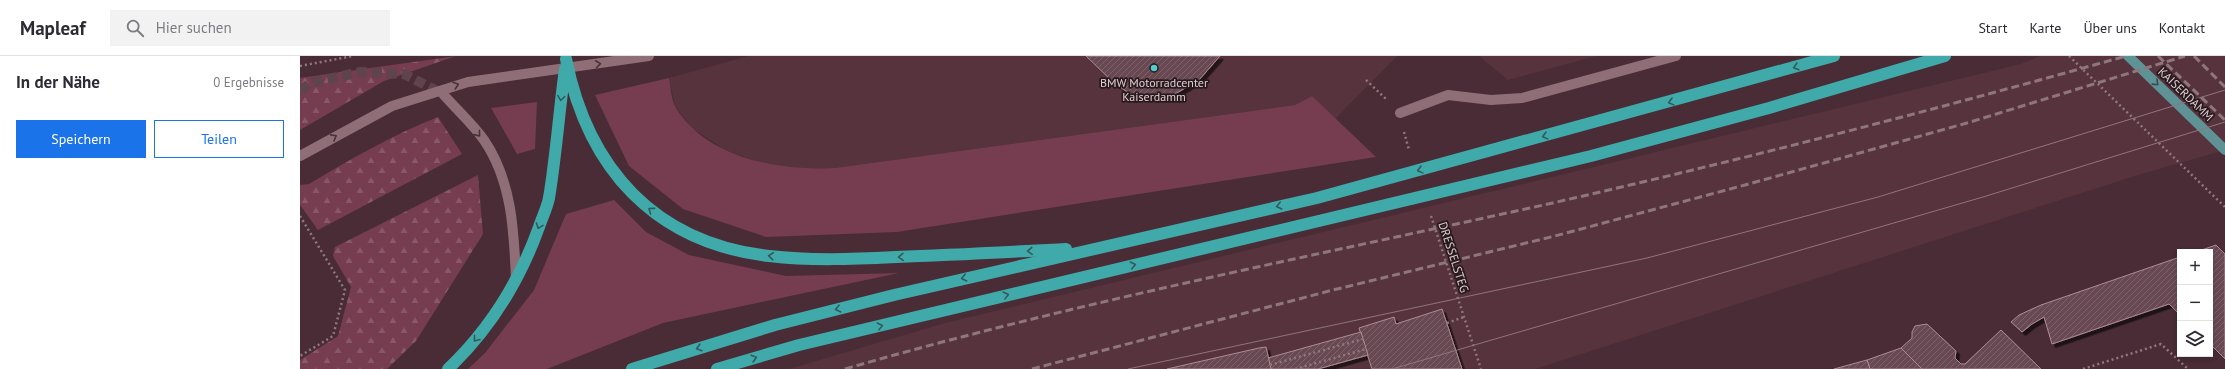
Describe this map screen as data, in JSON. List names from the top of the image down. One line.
{"streets":{"main road":["KAISERDAMM"],"path":["DRESSELSTEG"]},"one_way":["KAISERDAMM"],"places":["BMW Motorradcenter Kaiserdamm"],"page":{"header":"Mapleaf","search":"Hier suchen","nav":["Start","Karte","Über uns","Kontakt"],"heading":["In der Nähe","0 Ergebnisse"],"buttons":["Speichern","Teilen"],"map_buttons":["+","−"]}}
